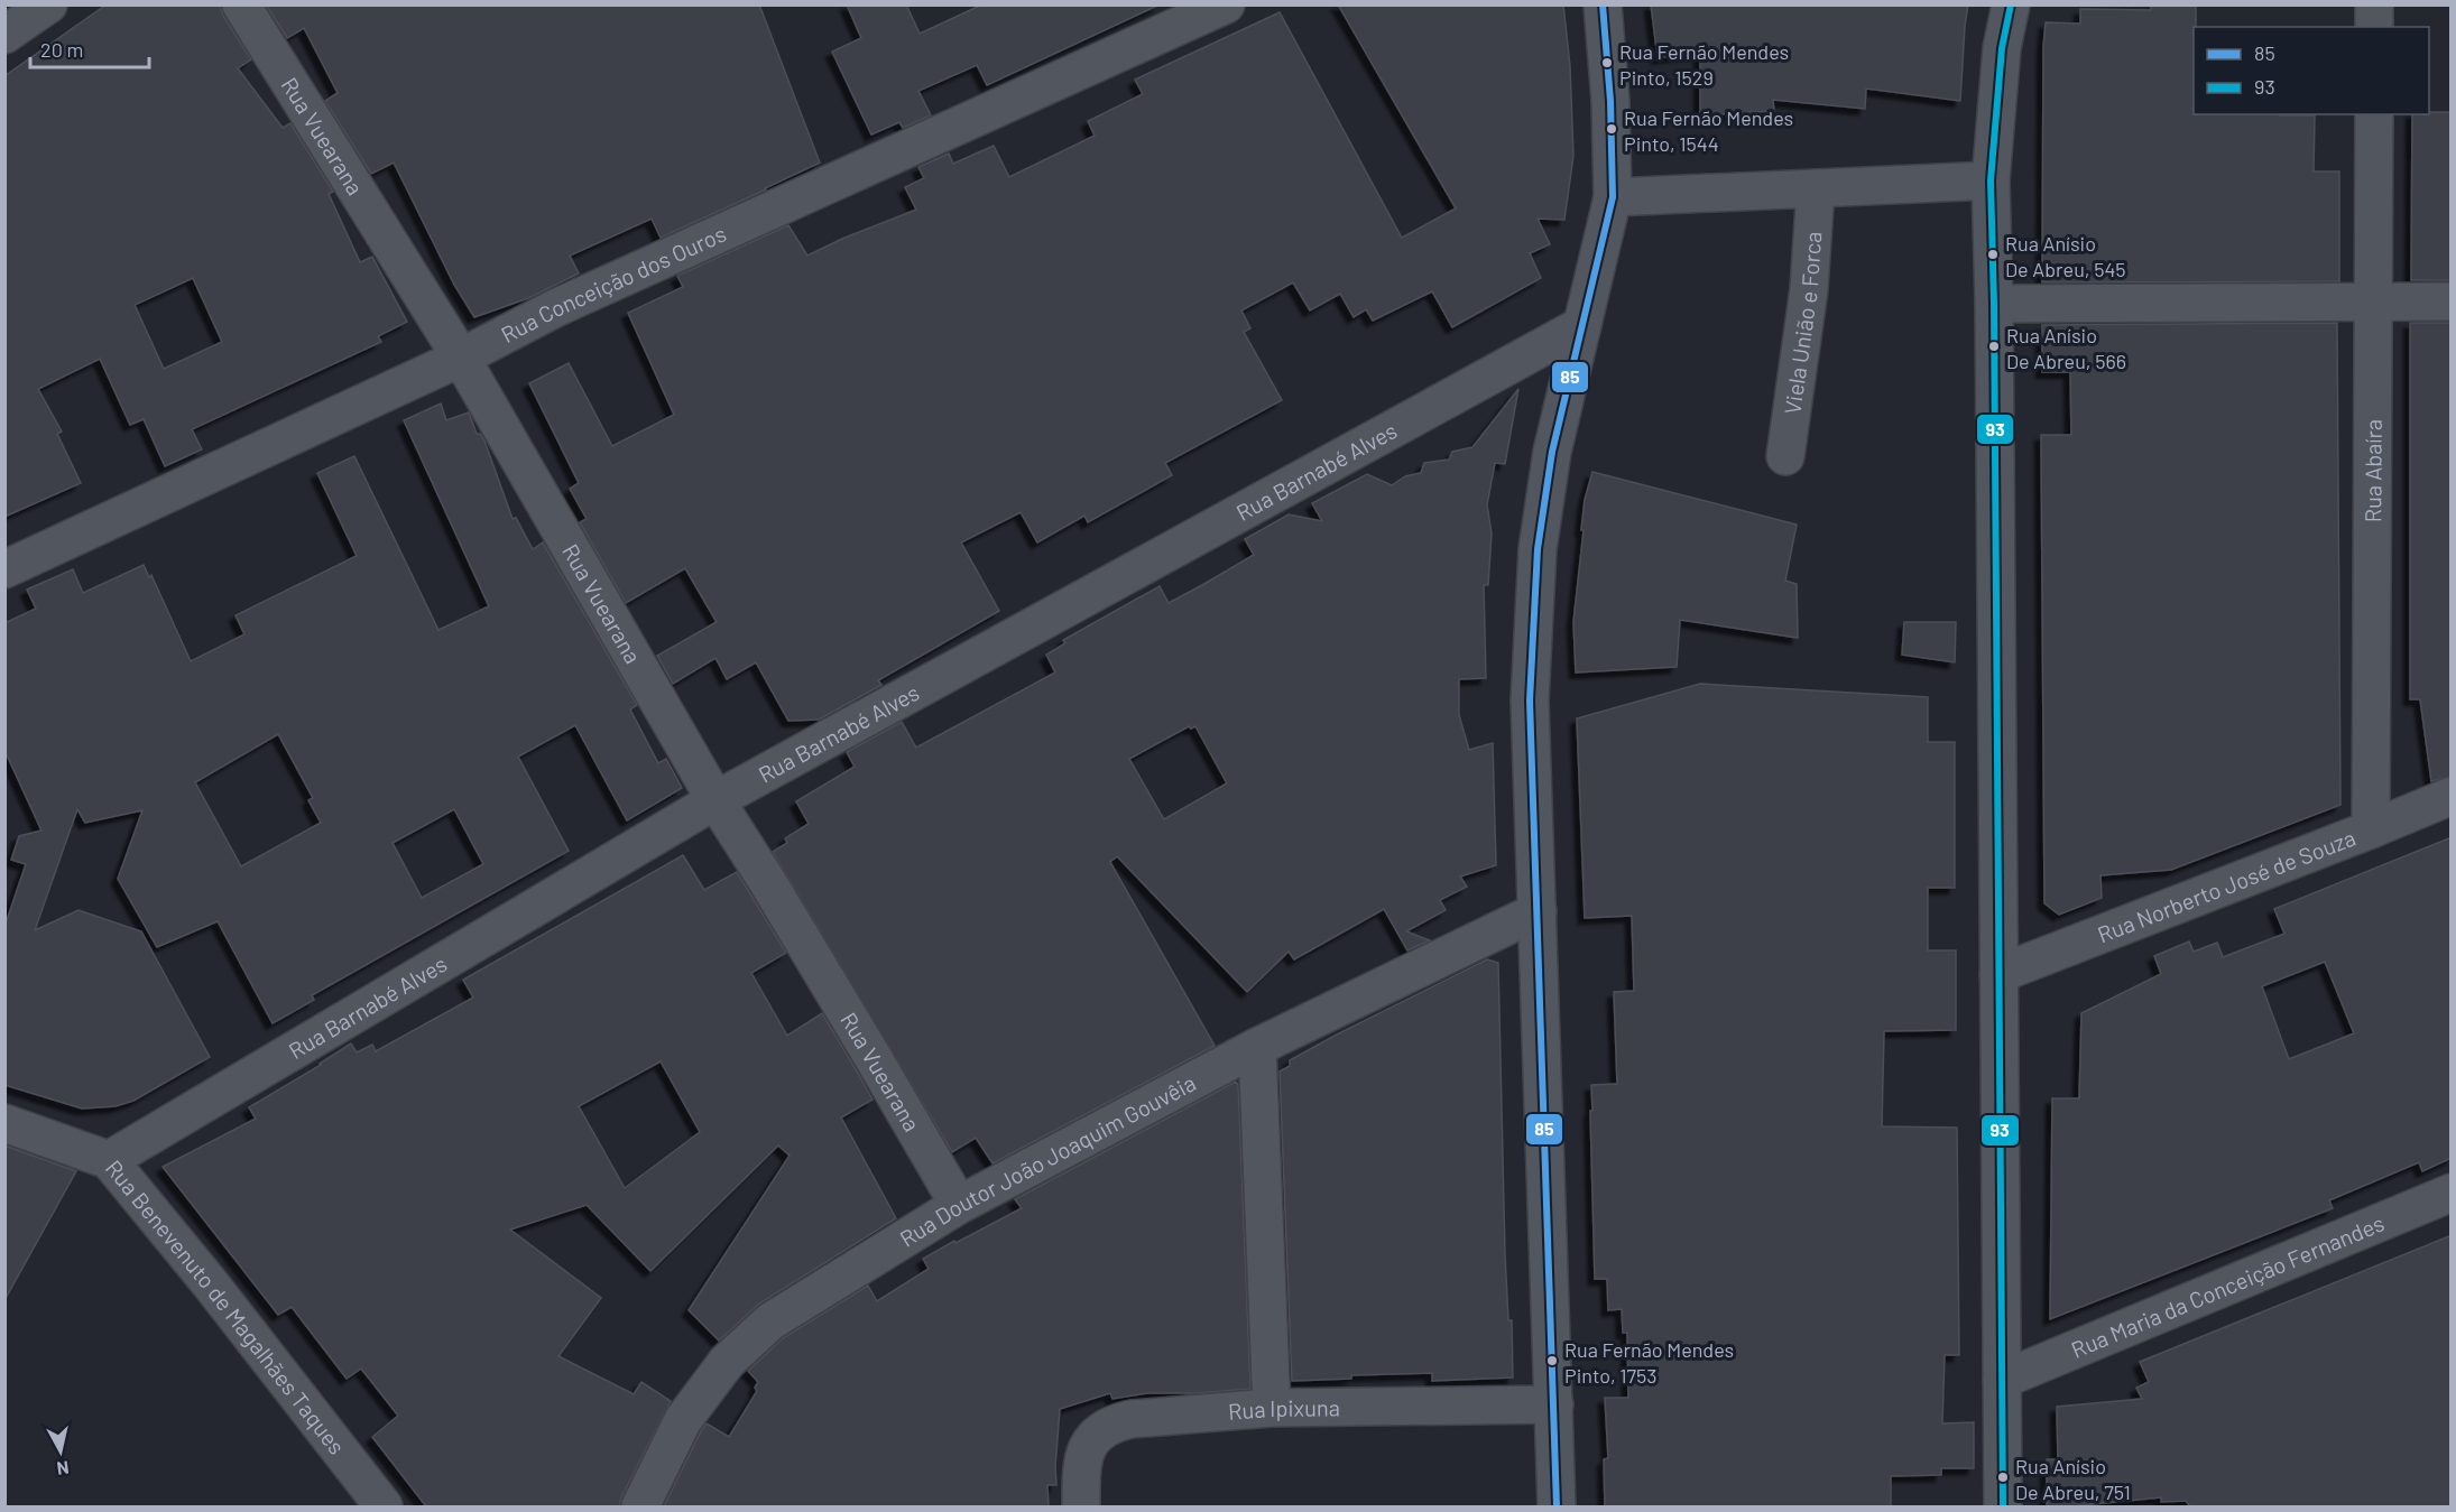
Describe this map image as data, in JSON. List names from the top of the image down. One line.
{"streets":{"street":["Rua Vuearana","Rua Conceição dos Ouros","Viela União e Forca","Rua Barnabé Alves","Rua Abaíra","Rua Norberto José de Souza","Rua Doutor João Joaquim Gouvêia","Rua Maria da Conceição Fernandes","Rua Benevenuto de Magalhães Taques","Rua Ipixuna"]},"crossings":[["Rua Vuearana","Rua Conceição dos Ouros"],["Rua Vuearana","Rua Barnabé Alves"],["Rua Vuearana","Rua Doutor João Joaquim Gouvêia"],["Rua Barnabé Alves","Rua Benevenuto de Magalhães Taques"],["Rua Abaíra","Rua Norberto José de Souza"]],"places":["Rua Fernão Mendes Pinto, 1529","Rua Fernão Mendes Pinto, 1544","Rua Anísio De Abreu, 545","Rua Anísio De Abreu, 566","Rua Fernão Mendes Pinto, 1753","Rua Anísio De Abreu, 751"],"lines":["transit line 85","transit line 93"],"legend":["85","93"],"scale_bar":"20 m","north":"bottom"}
